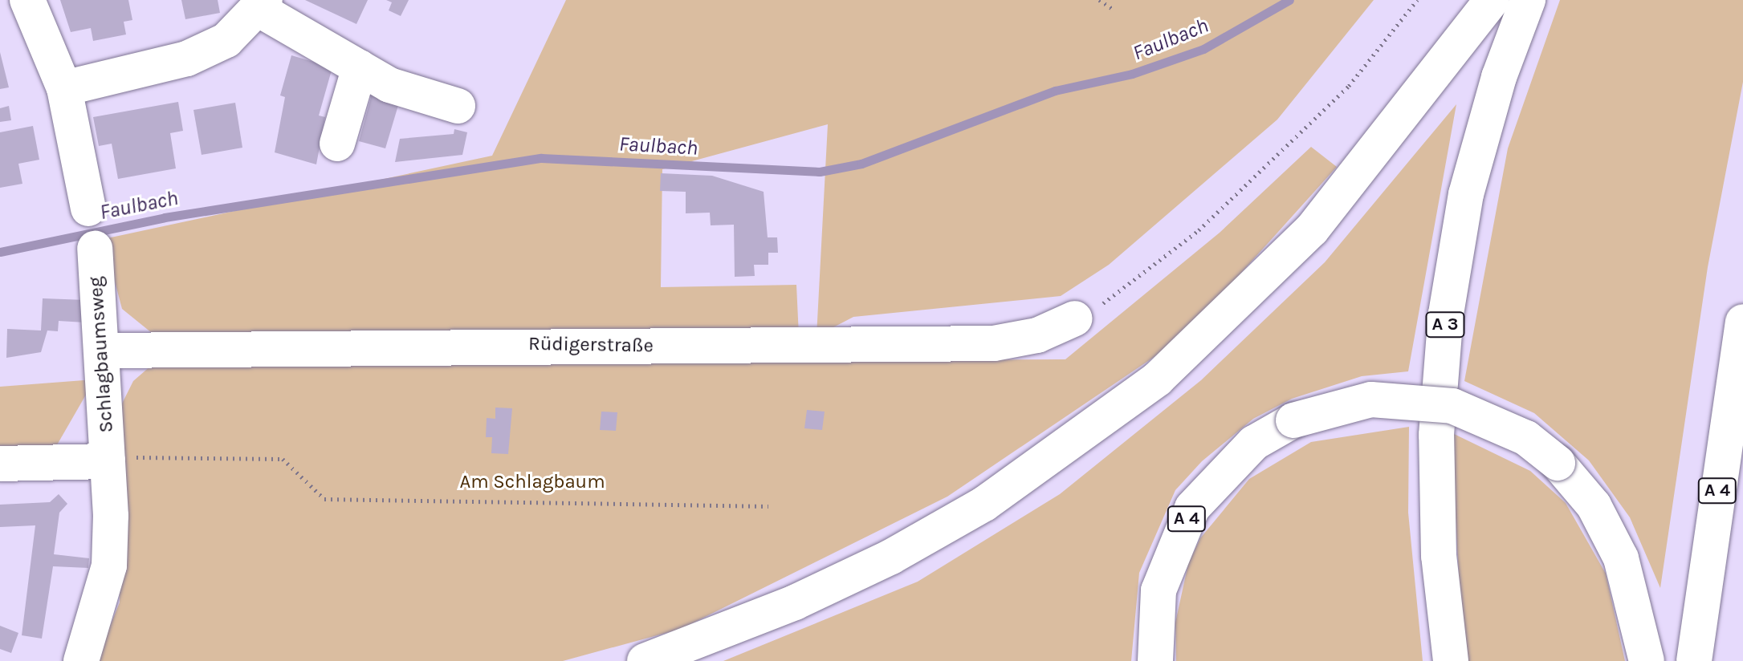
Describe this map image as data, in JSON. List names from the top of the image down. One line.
{"streets":{"main road":["A 3","Rüdigerstraße","Schlagbaumsweg","A 4"]},"crossings":[["Rüdigerstraße","Schlagbaumsweg"]],"water":["Faulbach"],"parks":["Am Schlagbaum"]}
